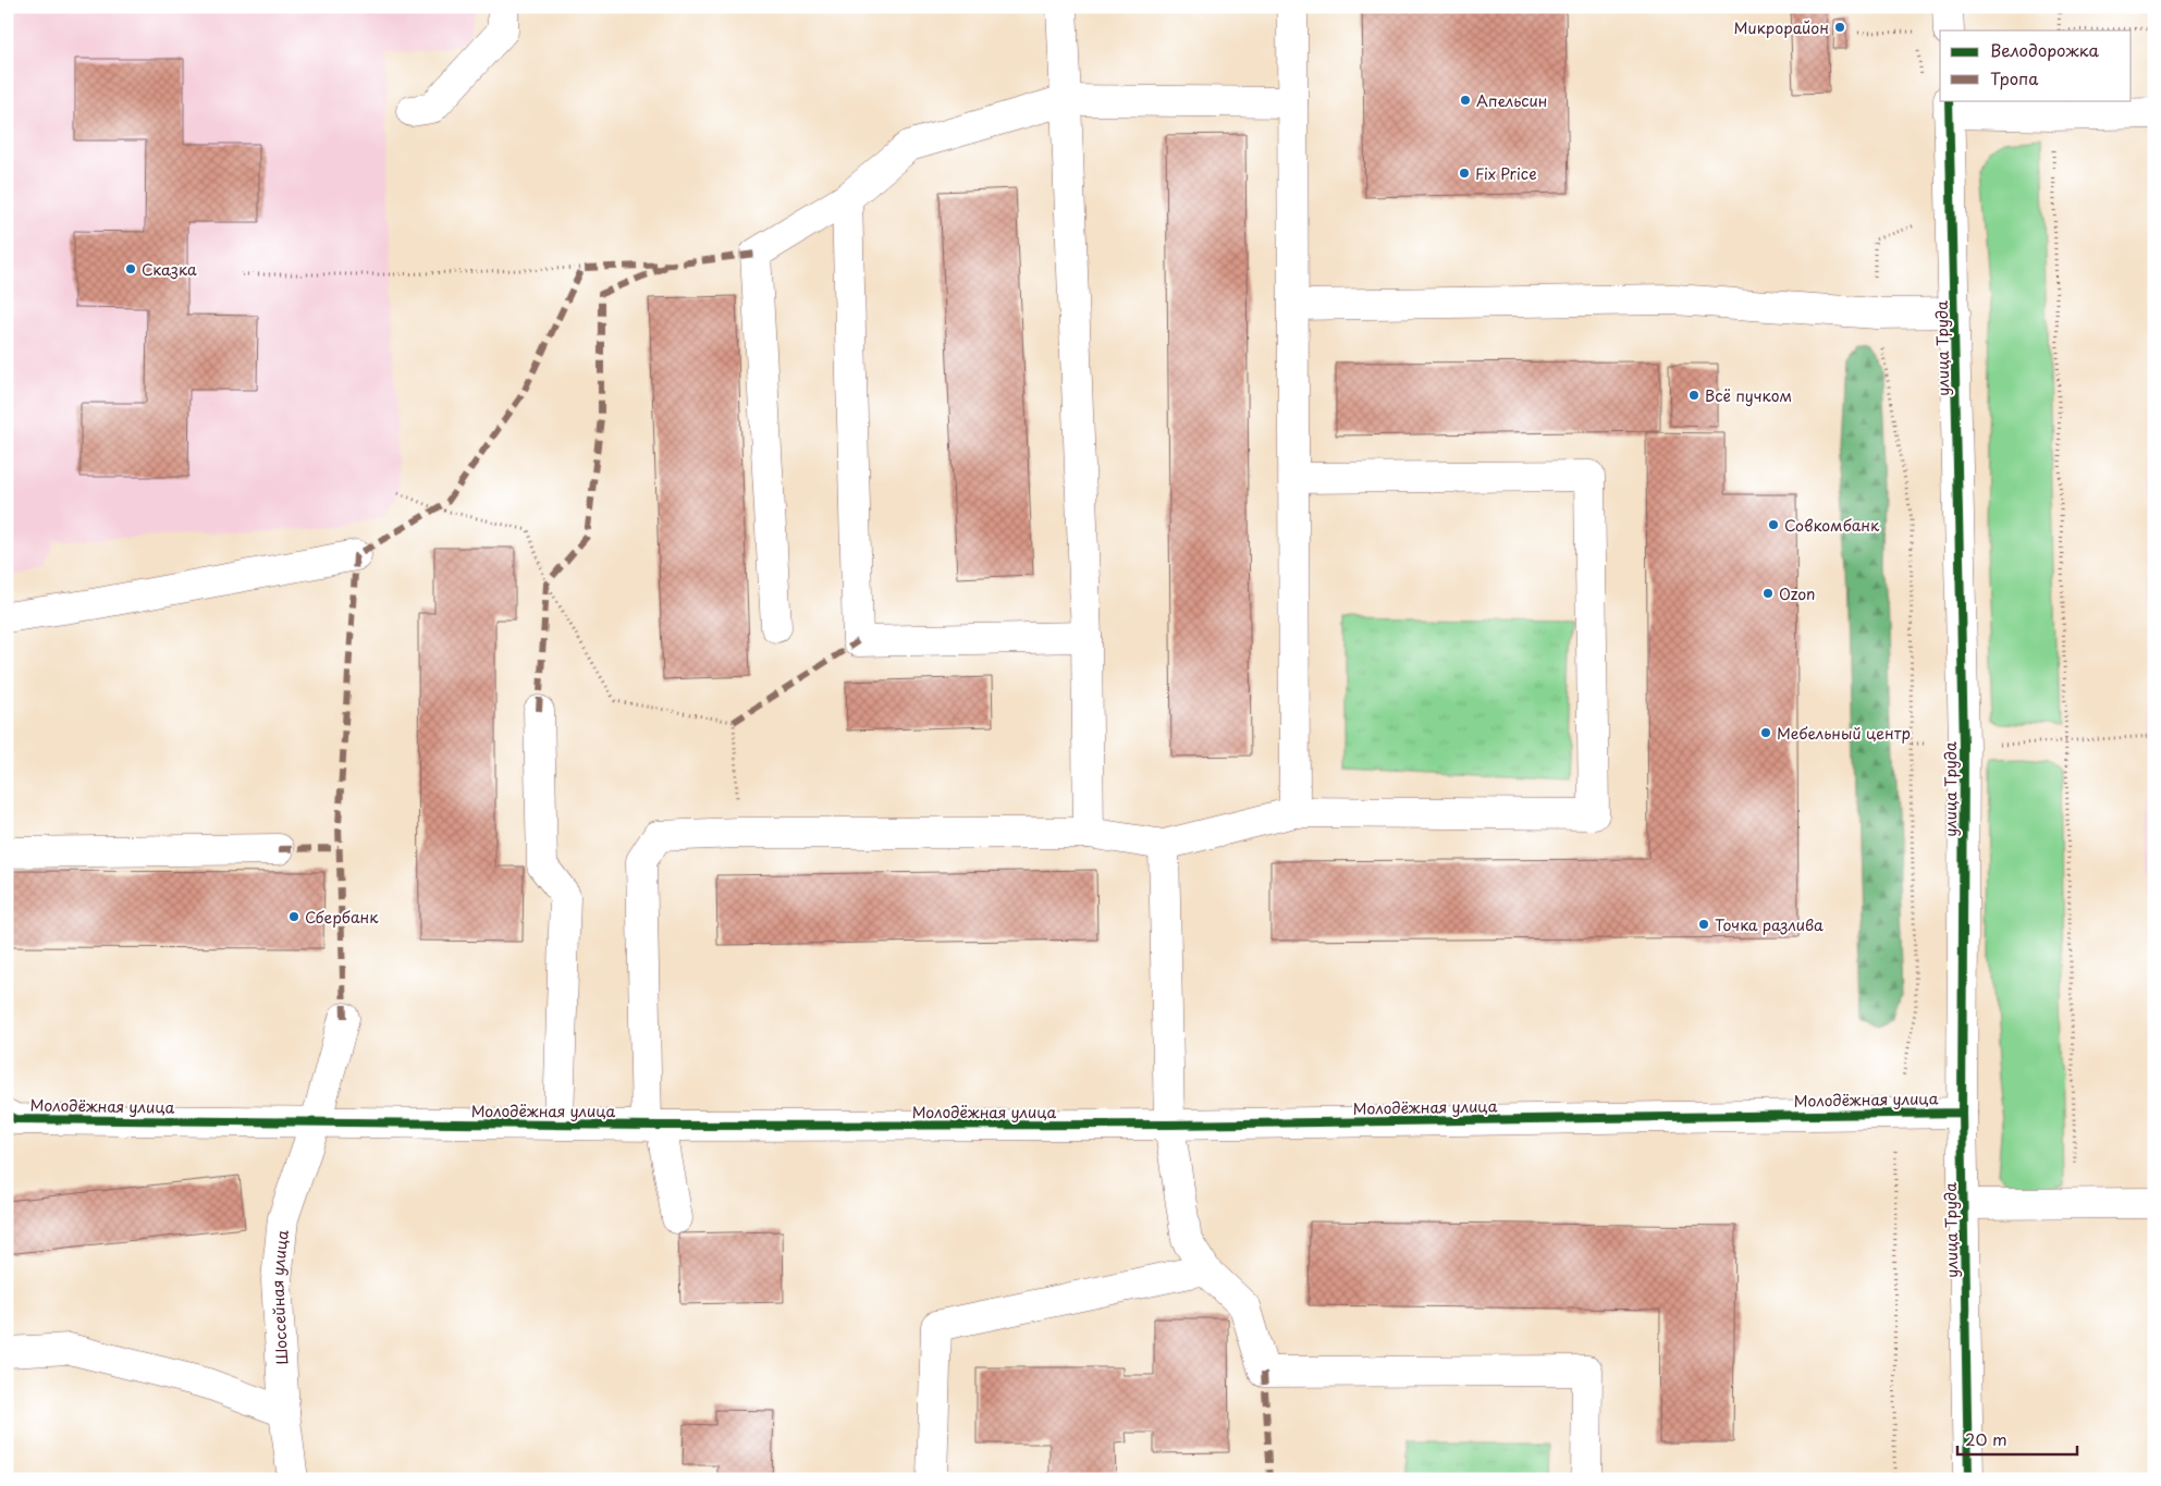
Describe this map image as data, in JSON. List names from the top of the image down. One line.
{"streets":{"street":["улица Труда","Молодёжная улица","Шоссейная улица"]},"crossings":[["улица Труда","Молодёжная улица"],["Молодёжная улица","Шоссейная улица"]],"places":["Микрорайон","Апельсин","Fix Price","Сказка","Всё пучком","Совкомбанк","Ozon","Мебельный центр","Сбербанк","Точка разлива"],"legend":["Велодорожка","Тропа"],"scale_bar":"20 m"}
